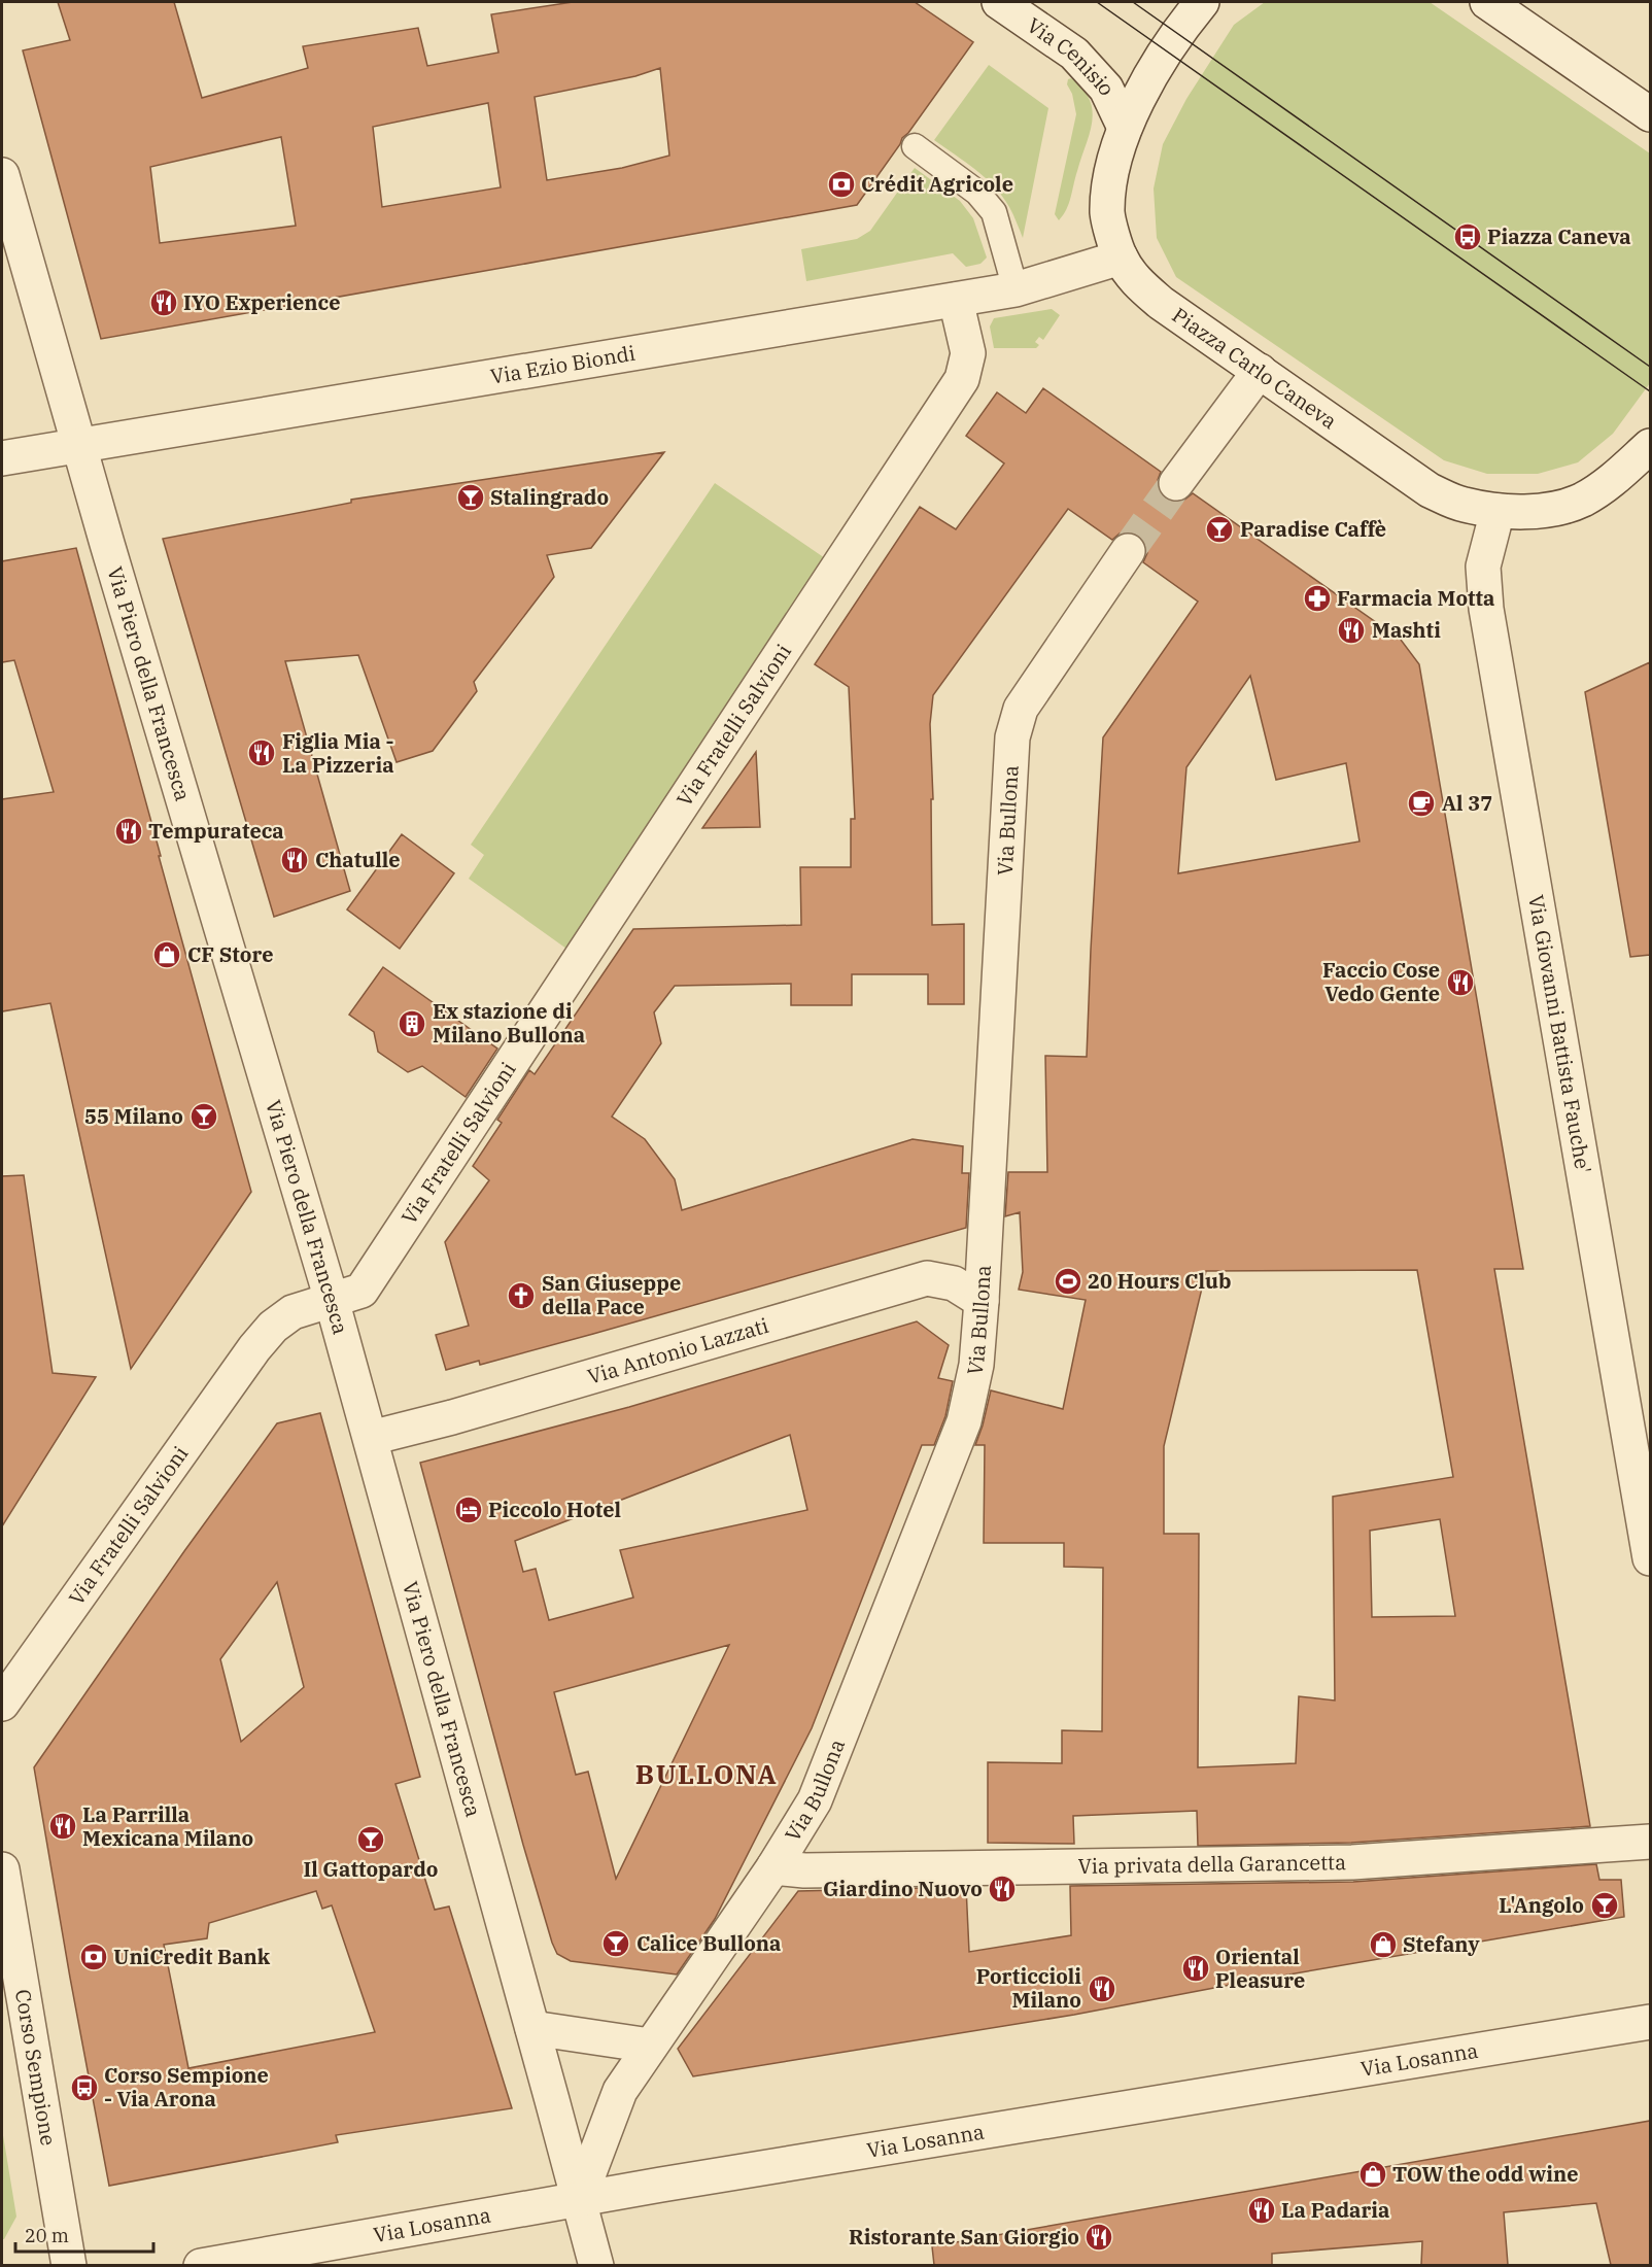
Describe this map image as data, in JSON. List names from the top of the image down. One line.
{"streets":{"street":["Via Cenisio","Via Ezio Biondi","Piazza Carlo Caneva","Via Piero della Francesca","Via Fratelli Salvioni","Via Bullona","Via Giovanni Battista Fauche'","Via Antonio Lazzati","Via privata della Garancetta","Via Losanna","Corso Sempione"]},"crossings":[["Via Cenisio","Piazza Carlo Caneva"],["Via Ezio Biondi","Piazza Carlo Caneva"],["Via Ezio Biondi","Via Piero della Francesca"],["Via Ezio Biondi","Via Fratelli Salvioni"],["Piazza Carlo Caneva","Via Giovanni Battista Fauche'"],["Via Piero della Francesca","Via Fratelli Salvioni"],["Via Piero della Francesca","Via Bullona"],["Via Piero della Francesca","Via Antonio Lazzati"],["Via Piero della Francesca","Via Losanna"],["Via Bullona","Via Antonio Lazzati"],["Via Bullona","Via privata della Garancetta"],["Via Bullona","Via Losanna"]],"districts":["BULLONA"],"places":{"bank":["Crédit Agricole","UniCredit Bank"],"bus stop":["Piazza Caneva","Corso Sempione - Via Arona"],"restaurant":["IYO Experience","Mashti","Figlia Mia - La Pizzeria","Tempurateca","Chatulle","Faccio Cose Vedo Gente","La Parrilla Mexicana Milano","Giardino Nuovo","Oriental Pleasure","Porticcioli Milano","La Padaria","Ristorante San Giorgio"],"bar":["Stalingrado","Paradise Caffè","55 Milano","Il Gattopardo","L'Angolo","Calice Bullona"],"pharmacy":["Farmacia Motta"],"cafe":["Al 37"],"shop":["CF Store","Stefany","TOW the odd wine"],"building":["Ex stazione di Milano Bullona"],"sports":["20 Hours Club"],"church":["San Giuseppe della Pace"],"hotel":["Piccolo Hotel"]},"scale_bar":"20 m"}
